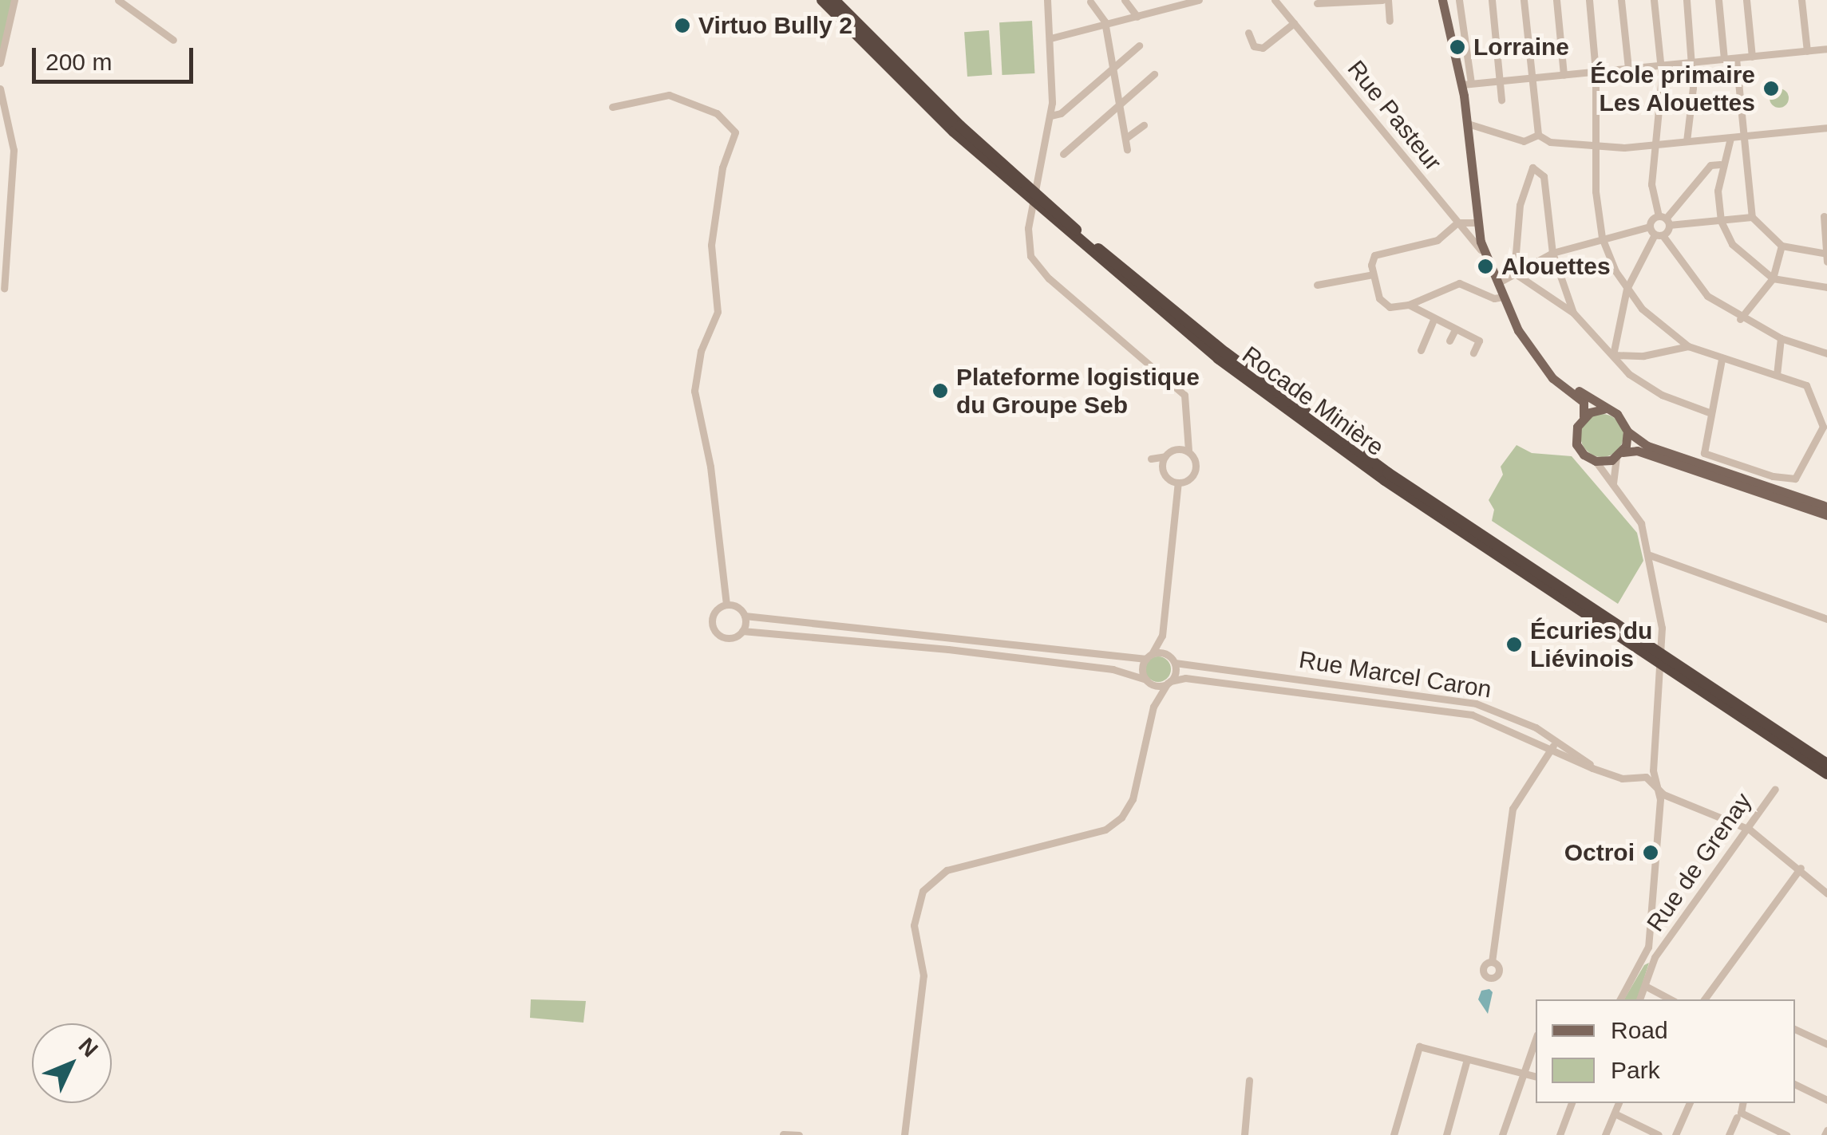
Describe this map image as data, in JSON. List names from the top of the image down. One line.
{"streets":{"highway":["Rocade Minière"],"street":["Rue Pasteur","Rue Marcel Caron","Rue de Grenay"]},"places":["Virtuo Bully 2","Lorraine","École primaire Les Alouettes","Alouettes","Plateforme logistique du Groupe Seb","Écuries du Liévinois","Octroi"],"legend":["Road","Park"],"scale_bar":"200 m","north":"top right"}
